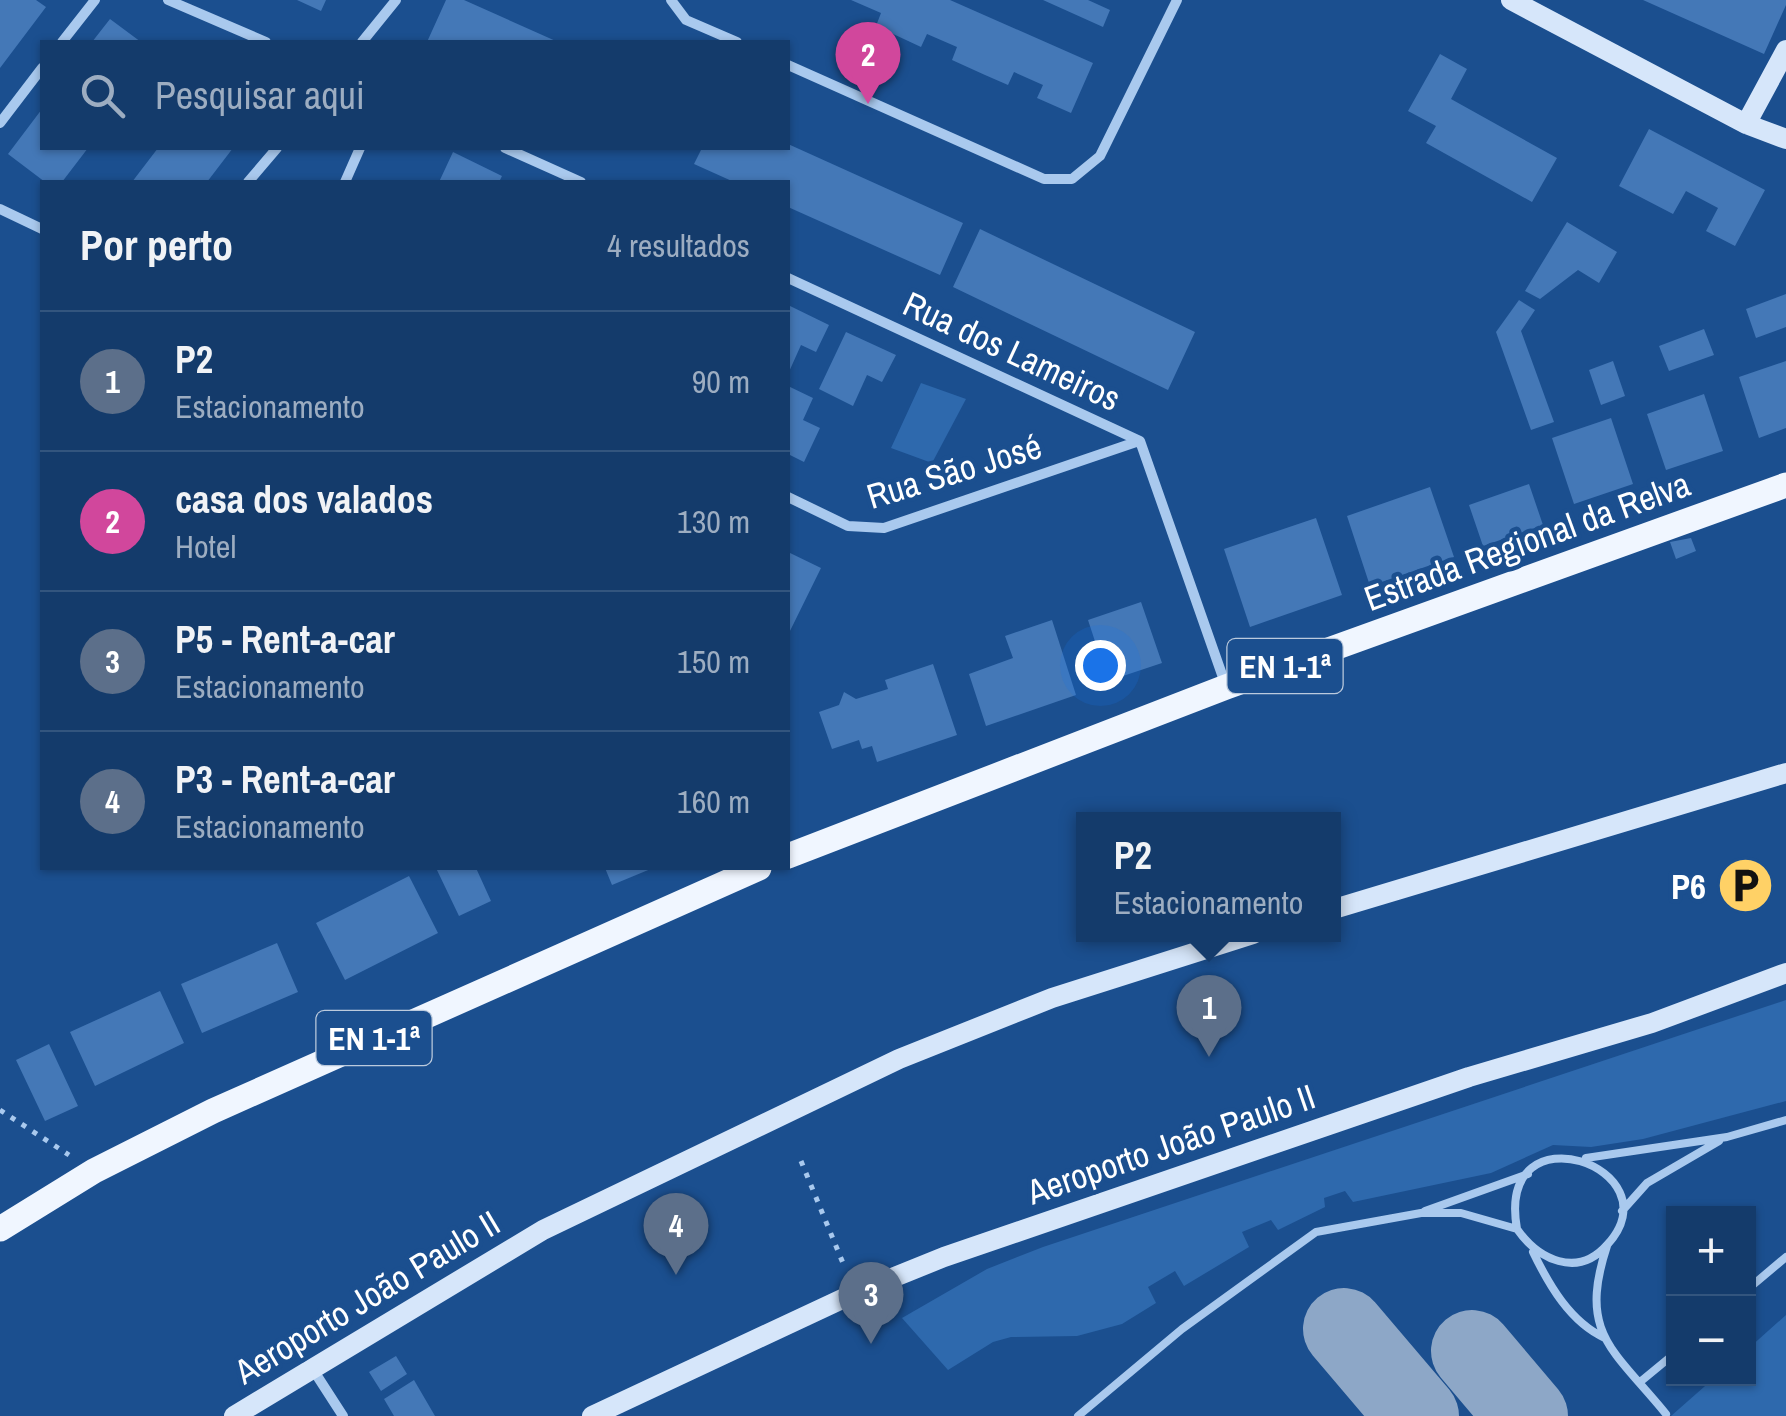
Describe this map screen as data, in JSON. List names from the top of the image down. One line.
{"streets":{"main road":["Estrada Regional da Relva","EN 1-1ª","Aeroporto João Paulo II"],"street":["Rua dos Lameiros","Rua São José"]},"crossings":[["Rua dos Lameiros","Rua São José"],["Rua dos Lameiros","Estrada Regional da Relva"]],"places":{"parking":["P6"]},"page":{"pins":["2","1","4","3"],"search":"Pesquisar aqui","heading":["Por perto","4 resultados"],"list":[{"mark":"1","name":"P2","note":"Estacionamento","value":"90 m"},{"mark":"2","name":"casa dos valados","note":"Hotel","value":"130 m"},{"mark":"3","name":"P5 - Rent-a-car","note":"Estacionamento","value":"150 m"},{"mark":"4","name":"P3 - Rent-a-car","note":"Estacionamento","value":"160 m"}],"popup":["P2","Estacionamento"],"map_buttons":["+","−"]}}
